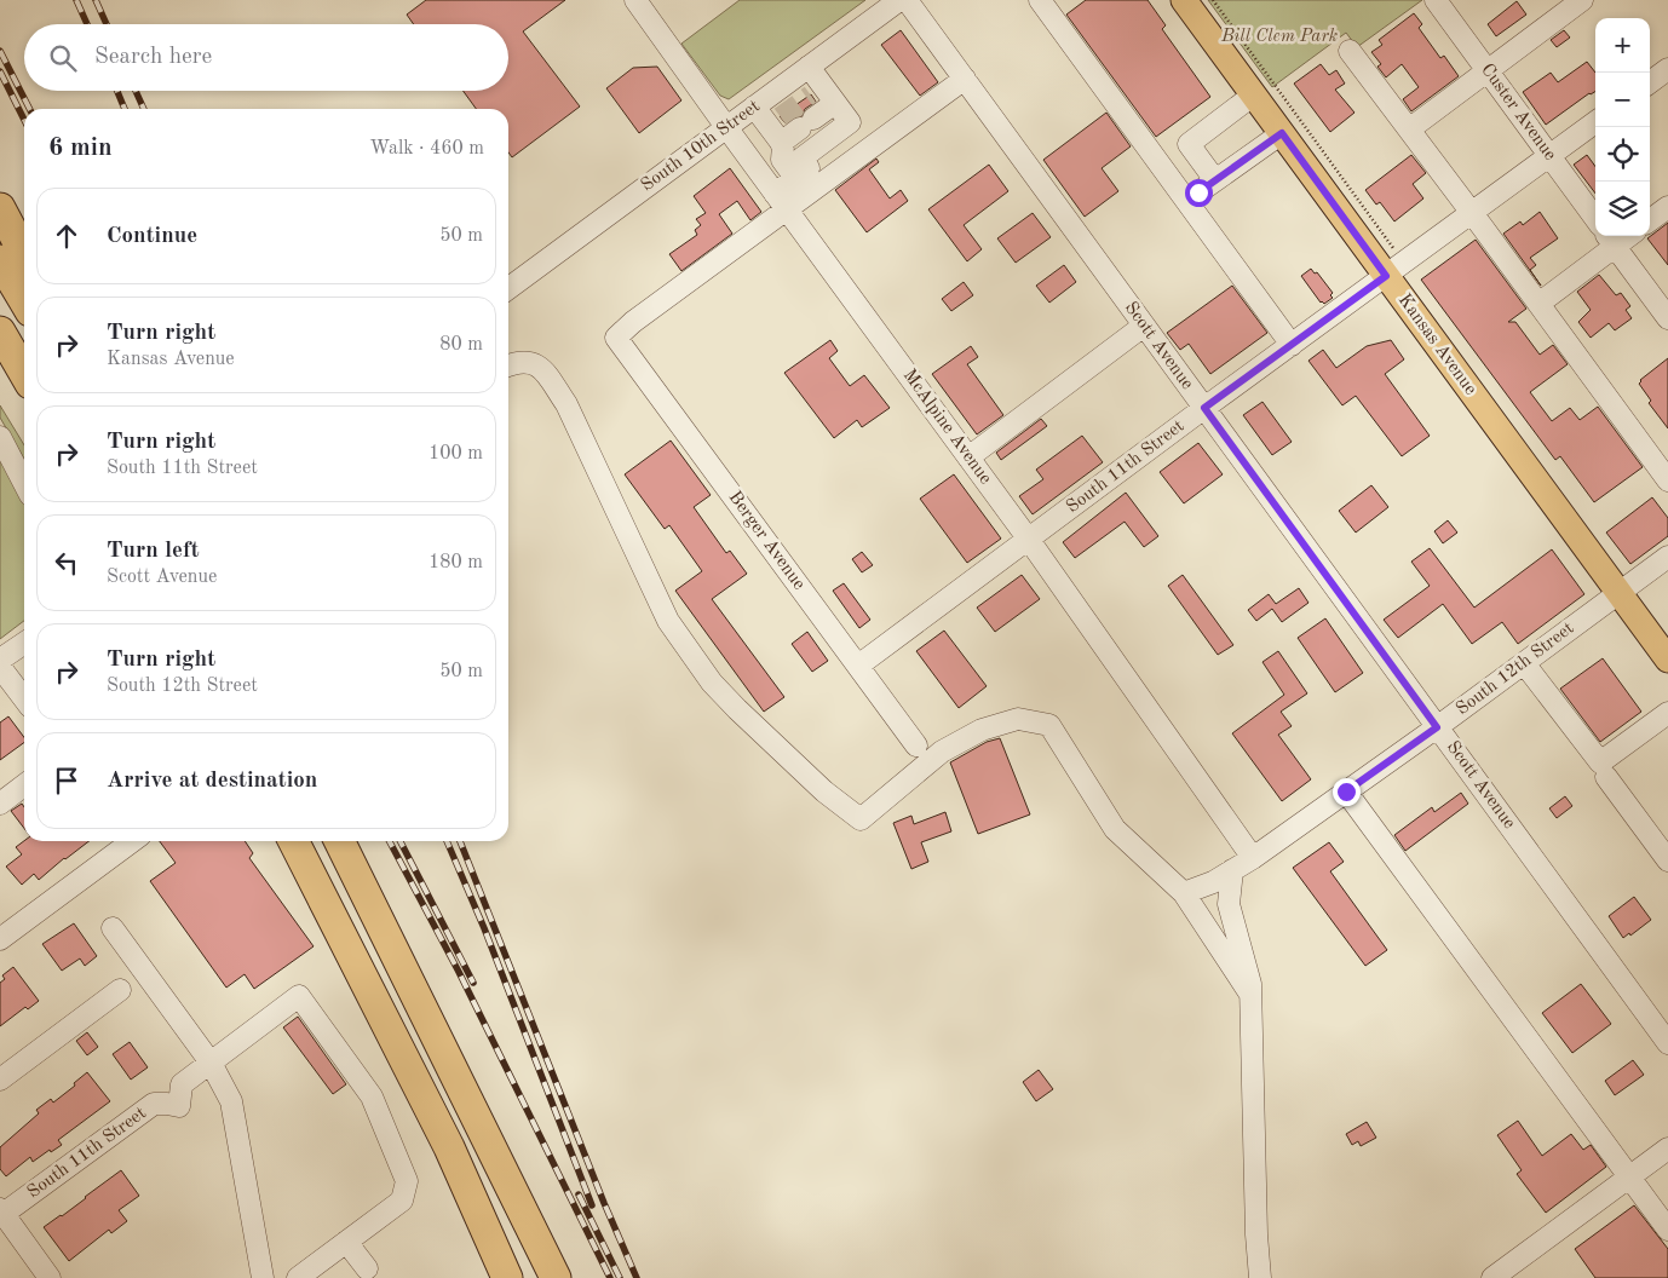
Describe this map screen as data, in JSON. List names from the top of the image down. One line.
{"streets":{"main road":["Kansas Avenue"],"street":["Custer Avenue","South 10th Street","Scott Avenue","McAlpine Avenue","South 11th Street","Berger Avenue","South 12th Street"]},"crossings":[["Custer Avenue","South 11th Street"],["South 10th Street","McAlpine Avenue"],["Kansas Avenue","South 11th Street"],["Kansas Avenue","South 12th Street"],["Scott Avenue","South 11th Street"],["Scott Avenue","South 12th Street"],["McAlpine Avenue","South 11th Street"],["McAlpine Avenue","Berger Avenue"],["McAlpine Avenue","South 12th Street"],["South 11th Street","Berger Avenue"]],"parks":["Bill Clem Park"],"page":{"map_buttons":["+","−"],"search":"Search here","heading":["6 min","Walk · 460 m"],"list":[["Continue","50 m"],["Turn right","Kansas Avenue","80 m"],["Turn right","South 11th Street","100 m"],["Turn left","Scott Avenue","180 m"],["Turn right","South 12th Street","50 m"],"Arrive at destination"]}}
